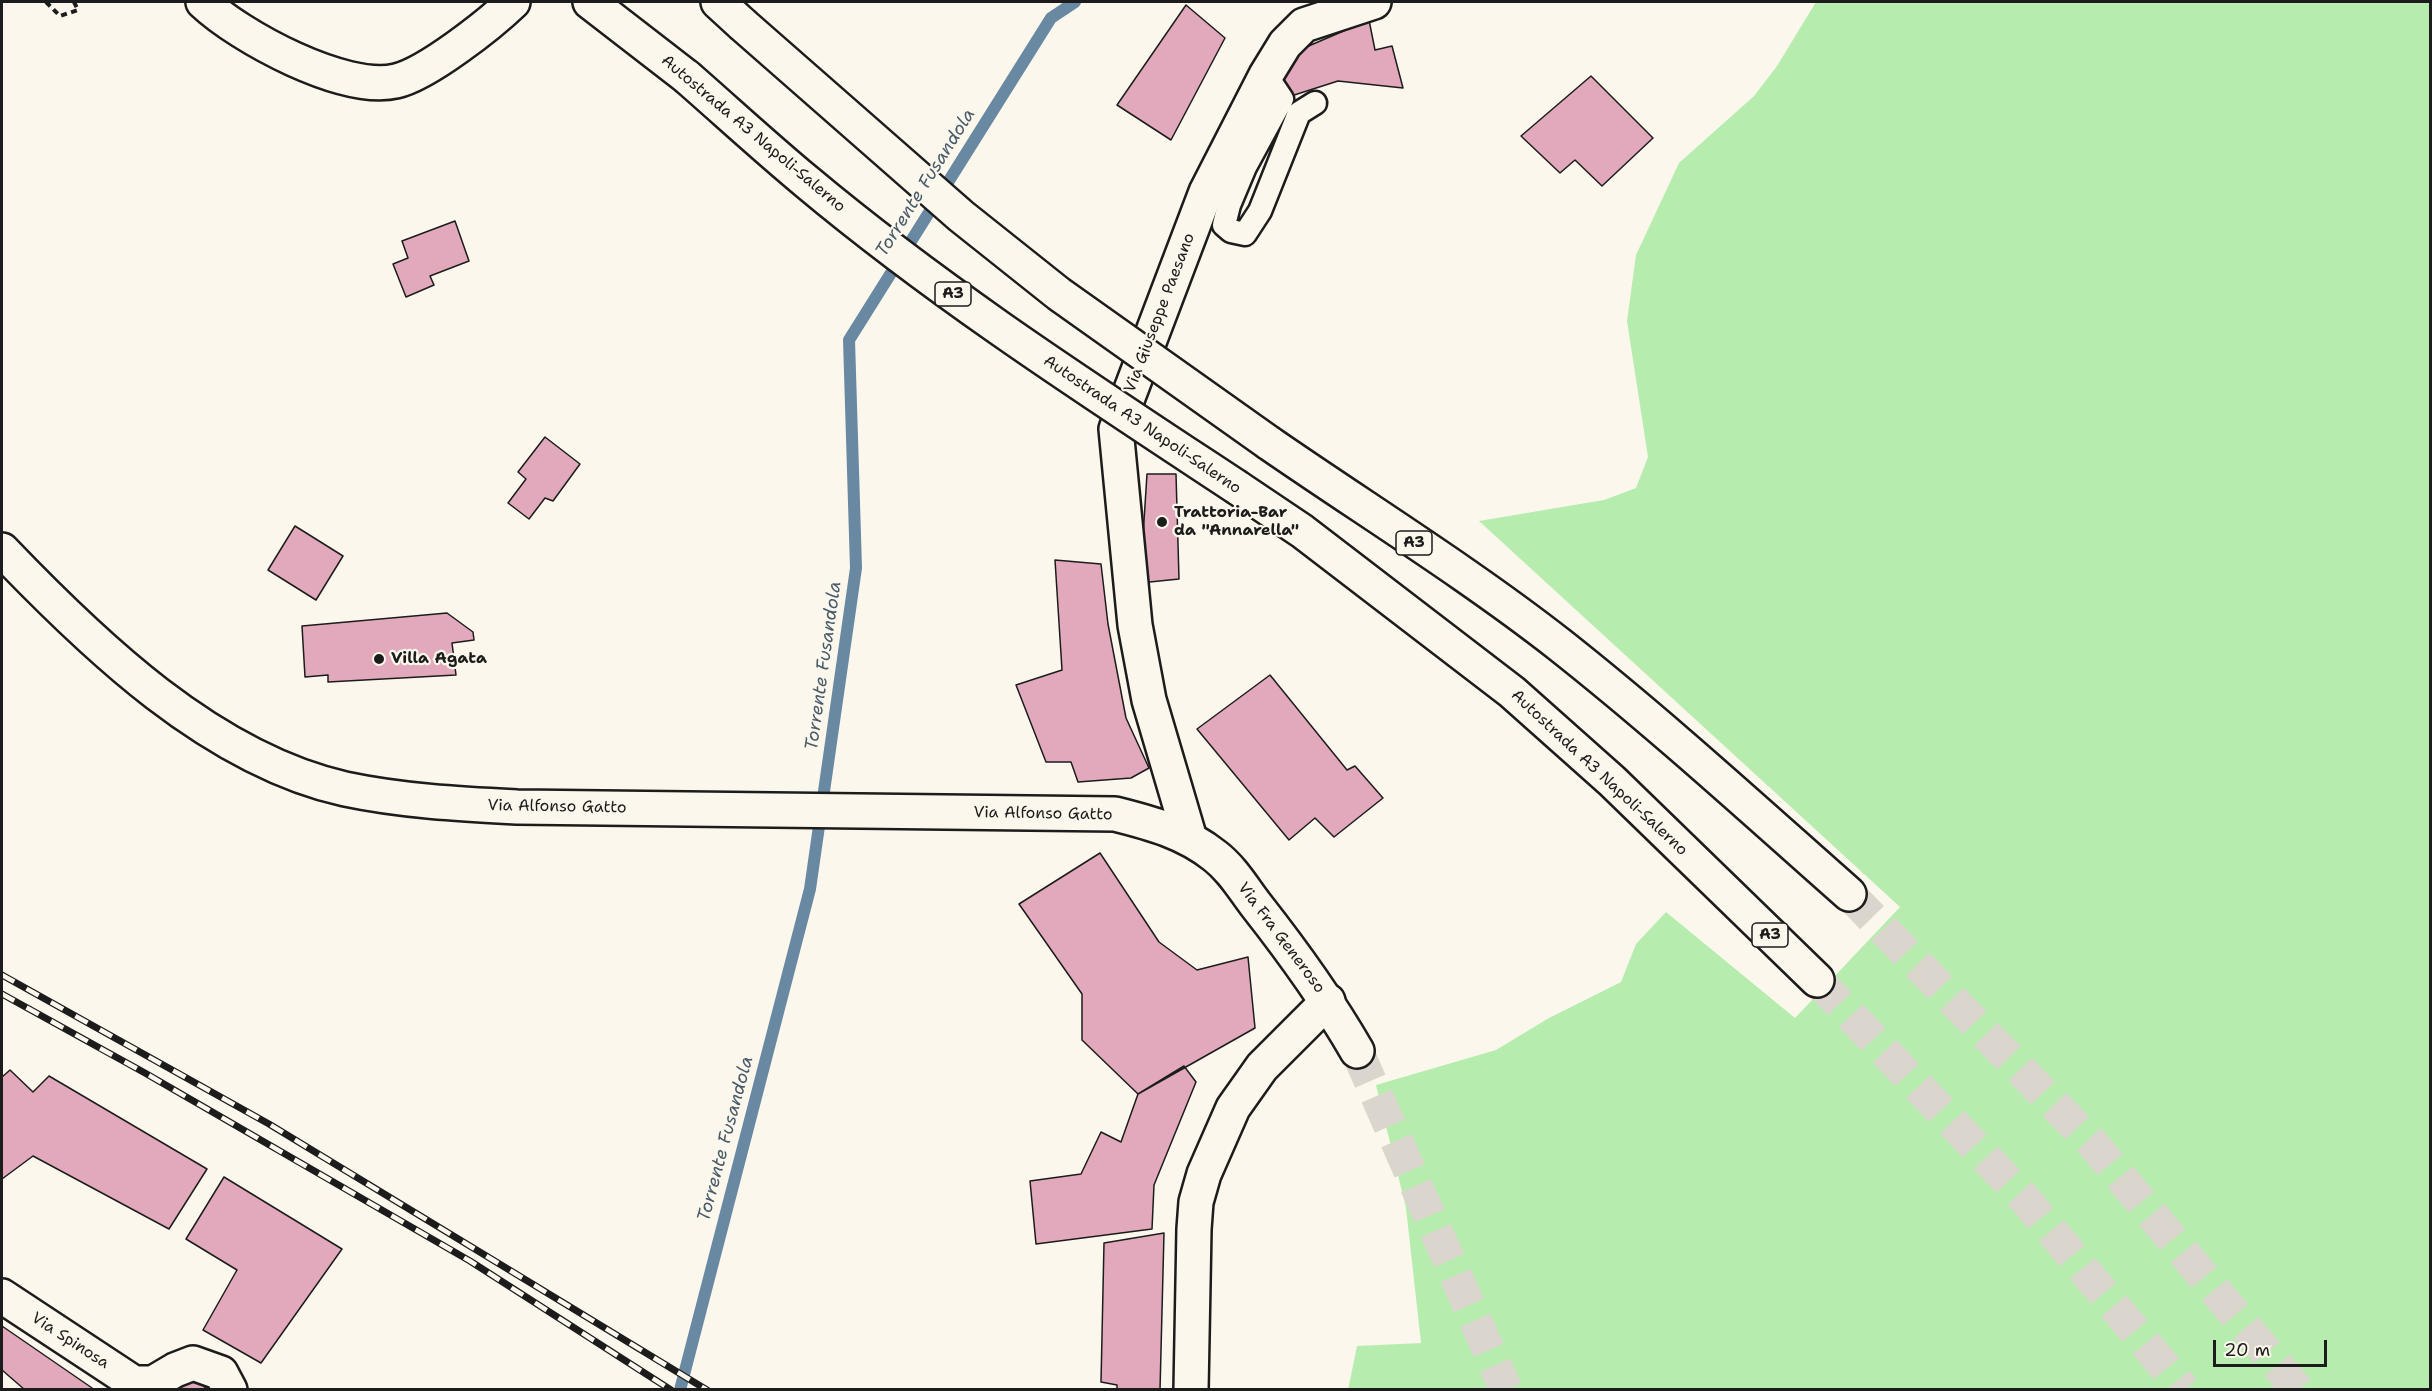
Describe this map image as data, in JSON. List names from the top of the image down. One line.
{"streets":{"main road":["Autostrada A3 Napoli-Salerno","A3","Via Giuseppe Paesano","Via Alfonso Gatto","Via Fra Generoso","Via Spinosa"]},"crossings":[["Via Giuseppe Paesano","Via Alfonso Gatto"],["Via Giuseppe Paesano","Via Fra Generoso"],["Via Alfonso Gatto","Via Fra Generoso"]],"water":["Torrente Fusandola"],"places":["Trattoria-Bar da \"Annarella\"","Villa Agata"],"scale_bar":"20 m"}
